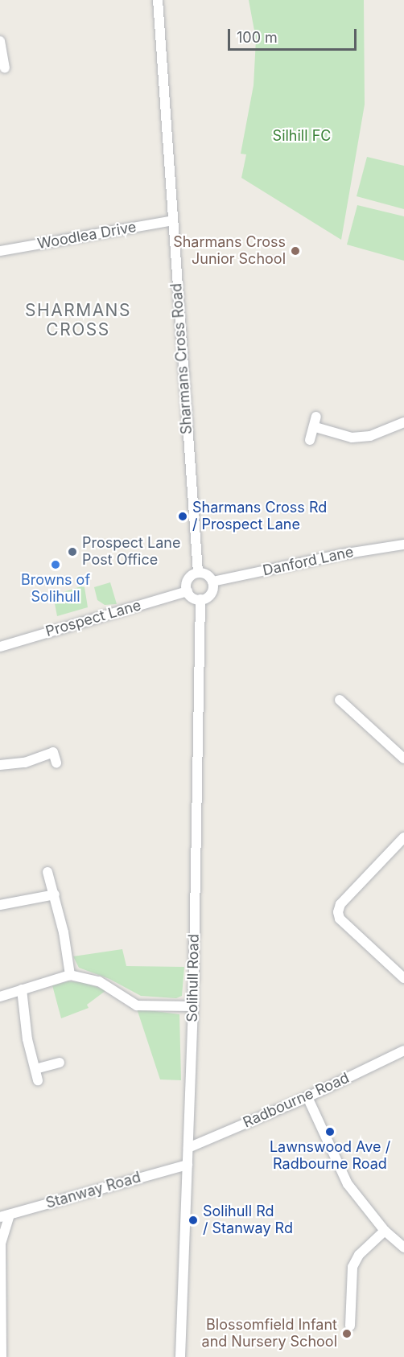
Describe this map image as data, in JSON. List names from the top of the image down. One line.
{"streets":{"street":["Woodlea Drive","Sharmans Cross Road","Danford Lane","Prospect Lane","Solihull Road","Radbourne Road","Stanway Road"]},"crossings":[["Woodlea Drive","Sharmans Cross Road"],["Sharmans Cross Road","Danford Lane"],["Sharmans Cross Road","Prospect Lane"],["Sharmans Cross Road","Solihull Road"],["Danford Lane","Prospect Lane"],["Danford Lane","Solihull Road"],["Prospect Lane","Solihull Road"],["Solihull Road","Radbourne Road"],["Solihull Road","Stanway Road"]],"districts":["SHARMANS CROSS"],"parks":["Silhill FC"],"places":["Sharmans Cross Junior School","Sharmans Cross Rd / Prospect Lane","Prospect Lane Post Office","Browns of Solihull","Lawnswood Ave / Radbourne Road","Solihull Rd / Stanway Rd","Blossomfield Infant and Nursery School"],"scale_bar":"100 m"}
